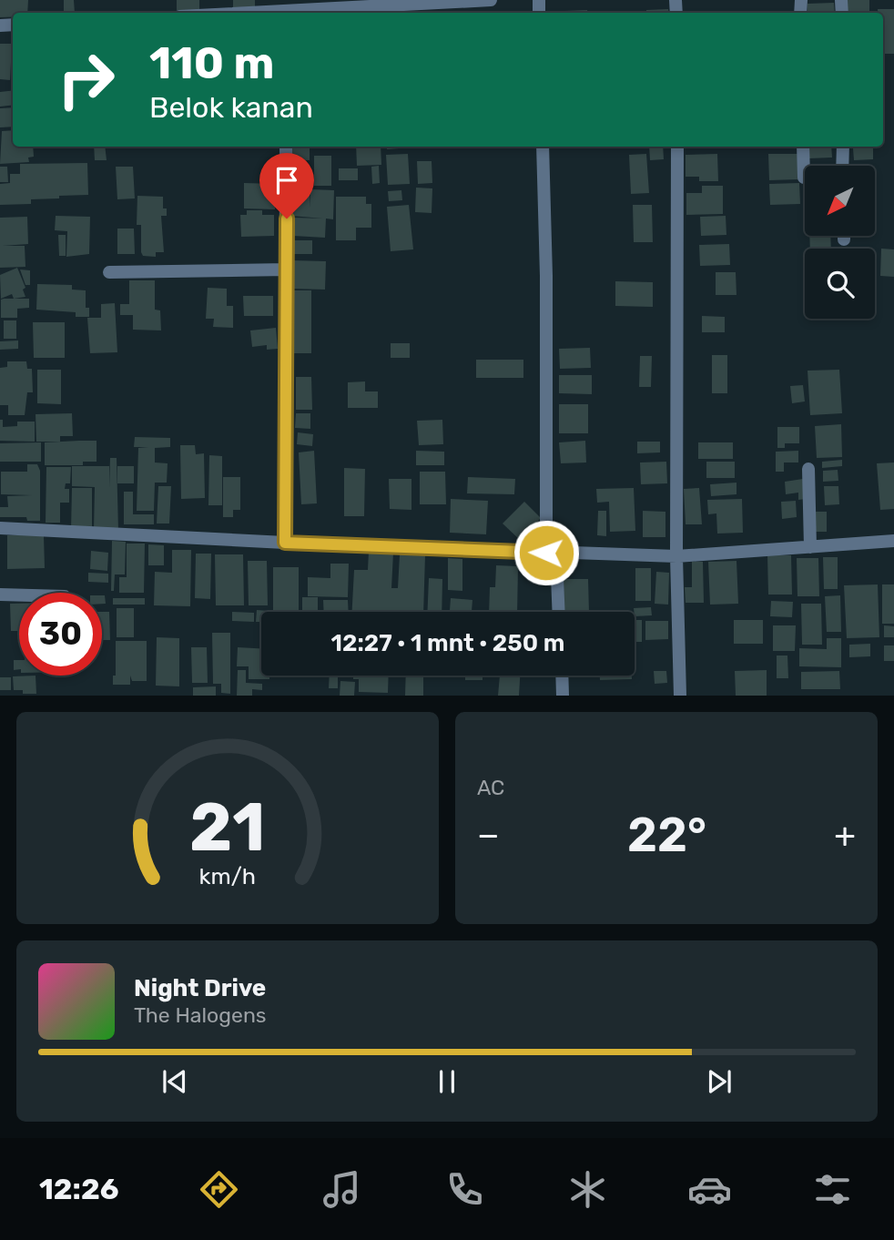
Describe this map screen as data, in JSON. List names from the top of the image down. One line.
{"north":"bottom left","page":{"turn":["110 m","Belok kanan"],"limit":"30","trip":"12:27 · 1 mnt · 250 m","tile":"AC","heat":["−","22°","+"],"song":["Night Drive","The Halogens"],"tabs":"12:26","gauge":["21","km/h"]}}
